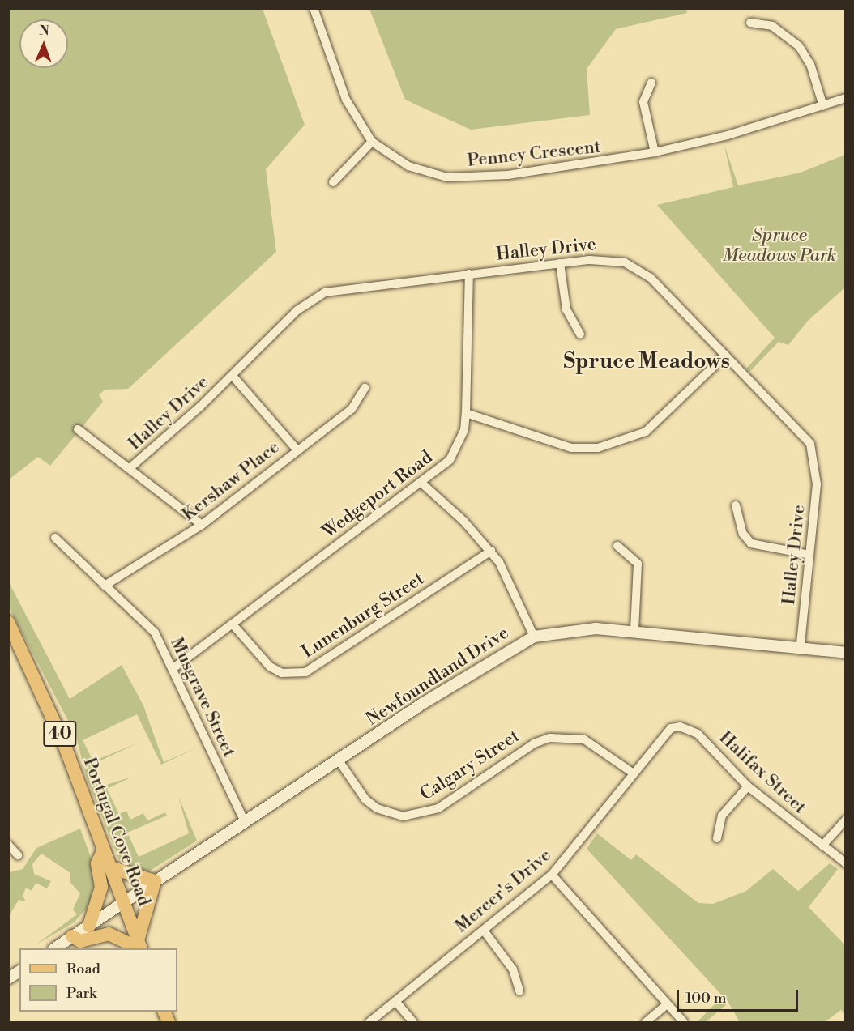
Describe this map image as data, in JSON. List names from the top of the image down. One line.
{"streets":{"main road":["40","Portugal Cove Road"],"street":["Penney Crescent","Halley Drive","Kershaw Place","Wedgeport Road","Lunenburg Street","Newfoundland Drive","Musgrave Street","Calgary Street","Halifax Street","Mercer's Drive"]},"crossings":[["Halley Drive","Wedgeport Road"],["Halley Drive","Newfoundland Drive"],["Kershaw Place","Musgrave Street"],["Wedgeport Road","Lunenburg Street"],["Wedgeport Road","Musgrave Street"],["Newfoundland Drive","Musgrave Street"],["Newfoundland Drive","Calgary Street"],["Newfoundland Drive","Portugal Cove Road"],["Calgary Street","Mercer's Drive"],["Halifax Street","Mercer's Drive"]],"districts":["Spruce Meadows"],"parks":["Spruce Meadows Park"],"legend":["Road","Park"],"scale_bar":"100 m","north":"top"}
